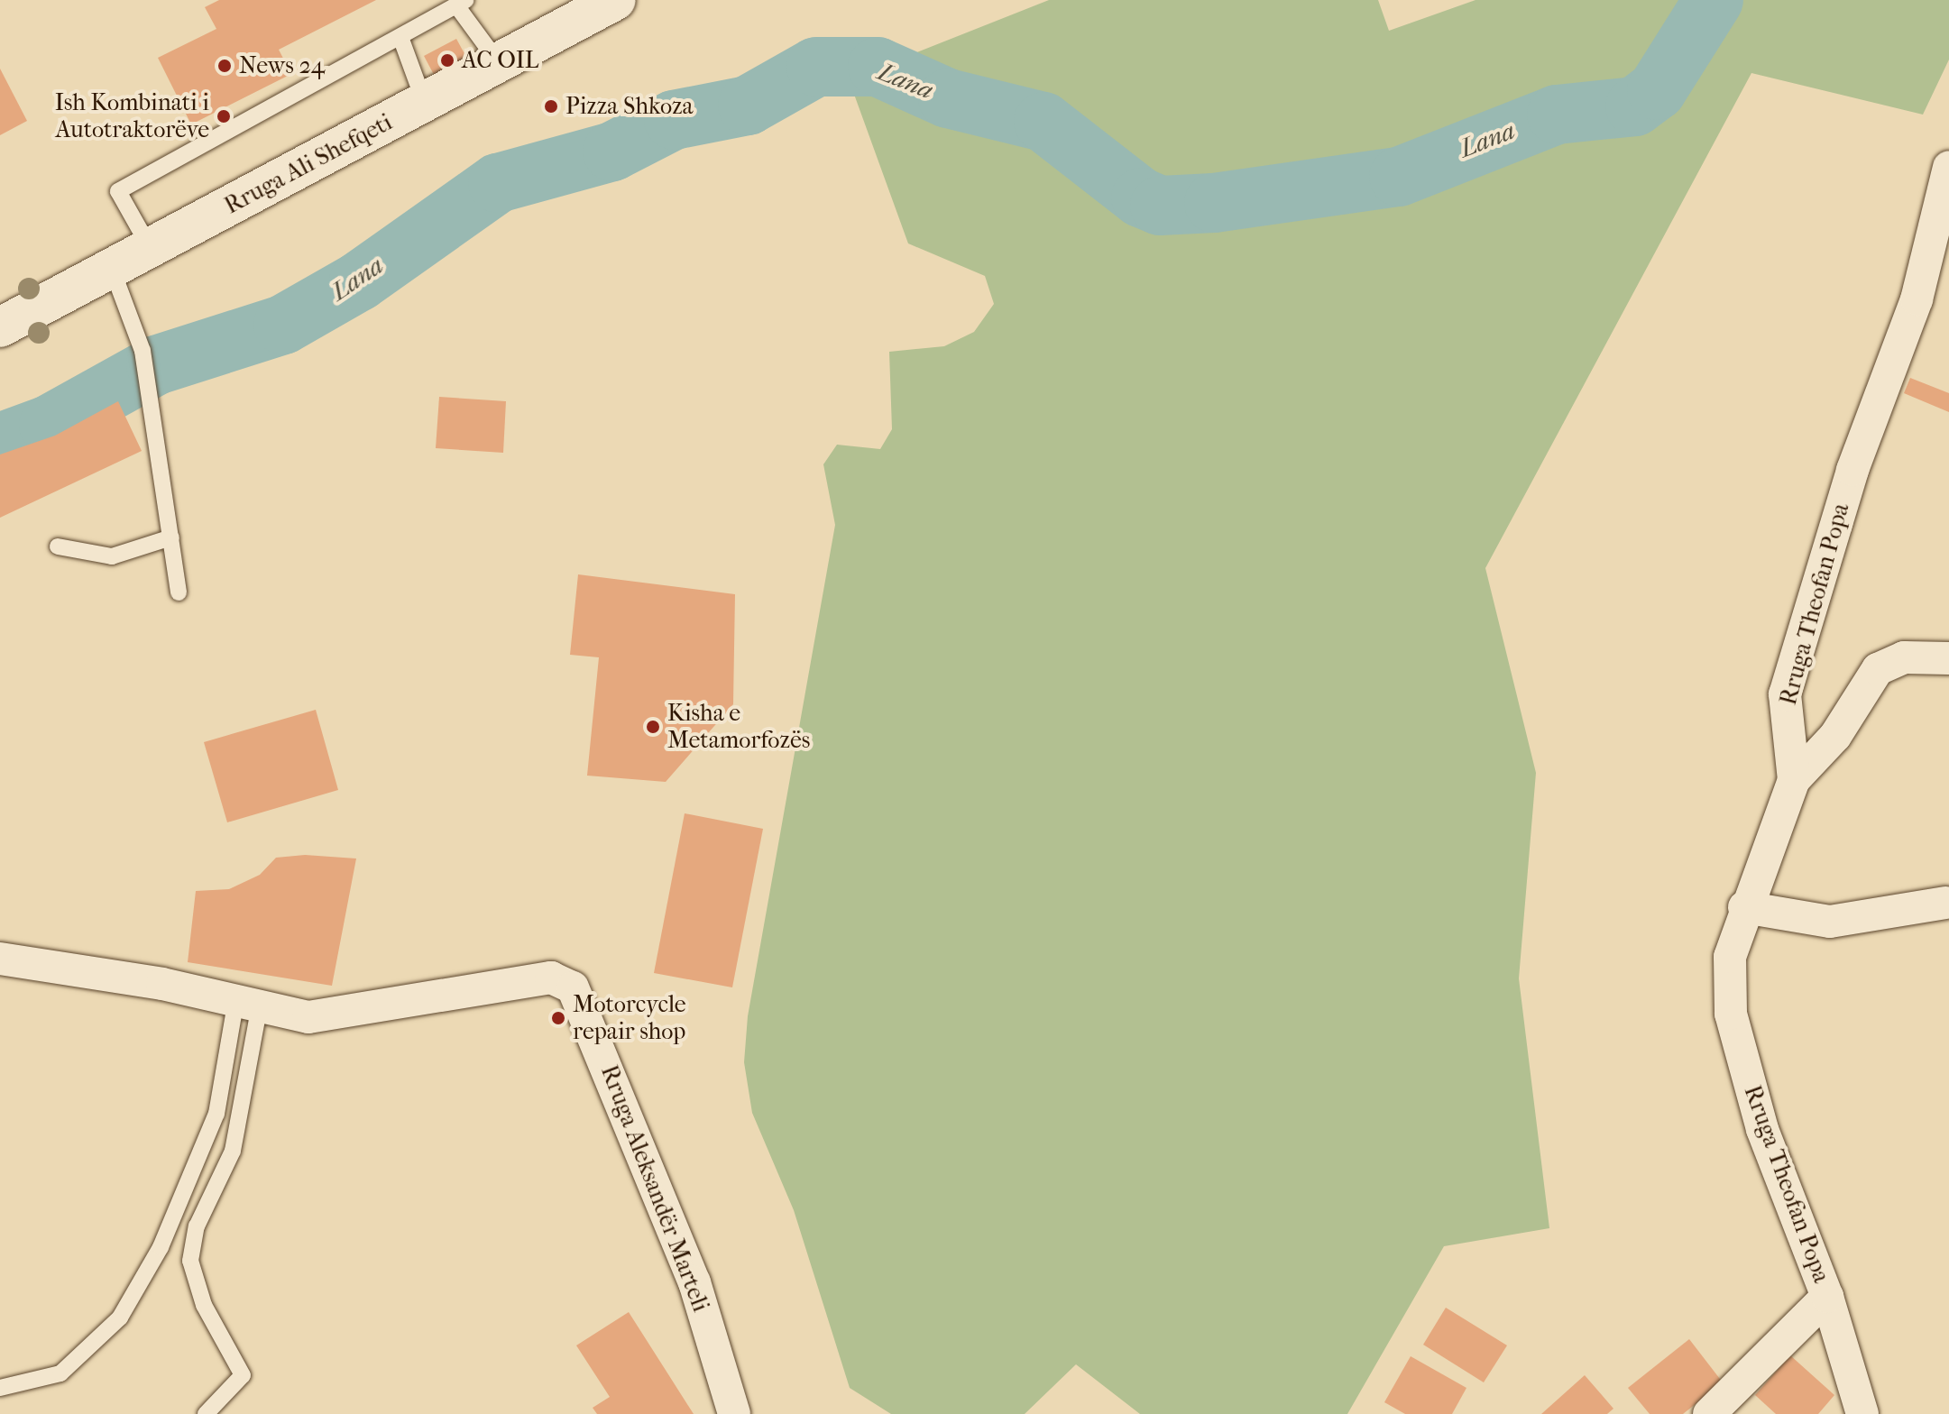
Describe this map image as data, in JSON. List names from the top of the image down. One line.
{"streets":{"main road":["Rruga Ali Shefqeti"],"street":["Rruga Theofan Popa","Rruga Aleksandër Marteli"]},"water":["Lana"],"places":["AC OIL","News 24","Pizza Shkoza","Ish Kombinati i Autotraktorëve","Kisha e Metamorfozës","Motorcycle repair shop"]}
